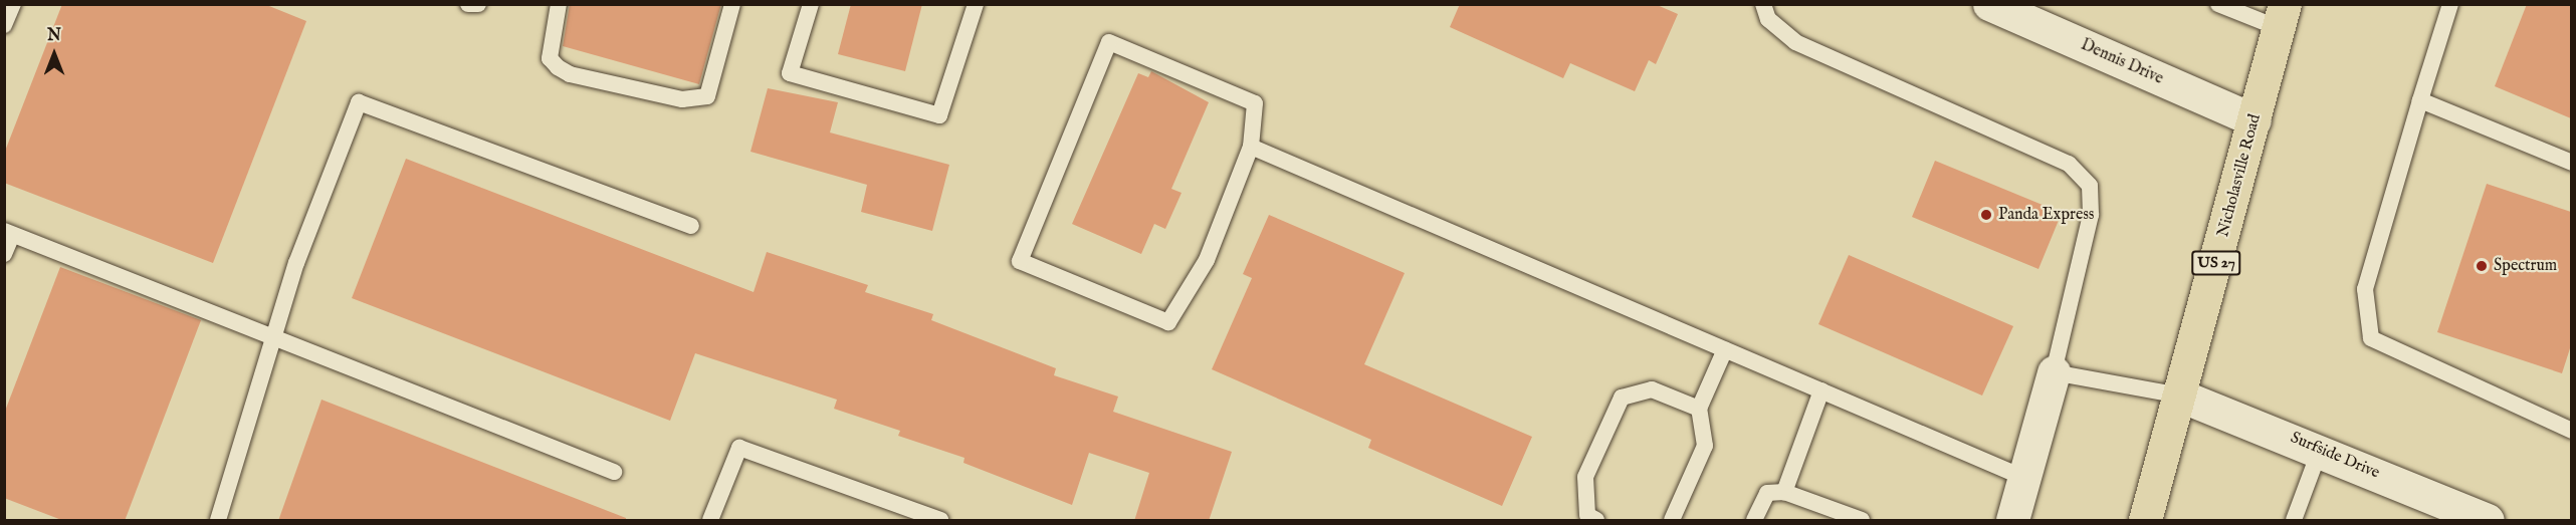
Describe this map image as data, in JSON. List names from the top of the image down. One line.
{"streets":{"main road":["Nicholasville Road","US 27"],"street":["Dennis Drive","Surfside Drive"]},"crossings":[["Dennis Drive","Nicholasville Road"],["Nicholasville Road","Surfside Drive"]],"places":["Panda Express","Spectrum"],"north":"top"}
